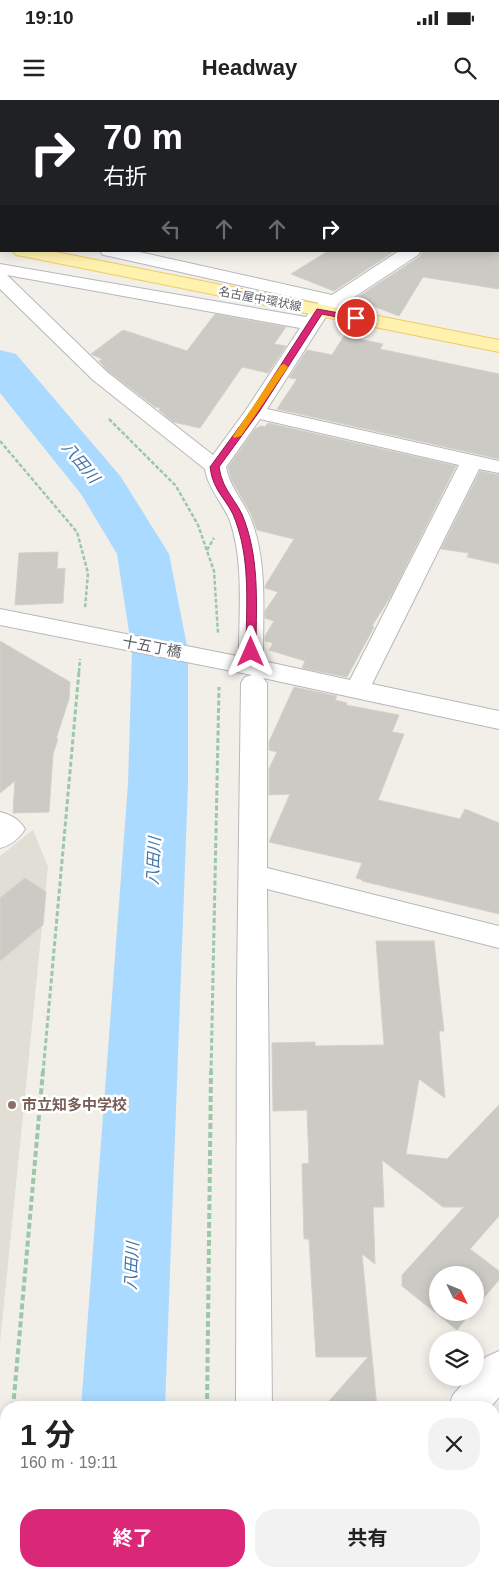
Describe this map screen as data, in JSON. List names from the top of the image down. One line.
{"streets":{"main road":["名古屋中環状線"],"street":["十五丁橋"]},"water":["八田川"],"places":["市立知多中学校"],"north":"bottom right","page":{"status":"19:10","header":"Headway","turn":["70 m","右折"],"heading":["1 分","160 m · 19:11"],"buttons":["終了","共有"]}}
